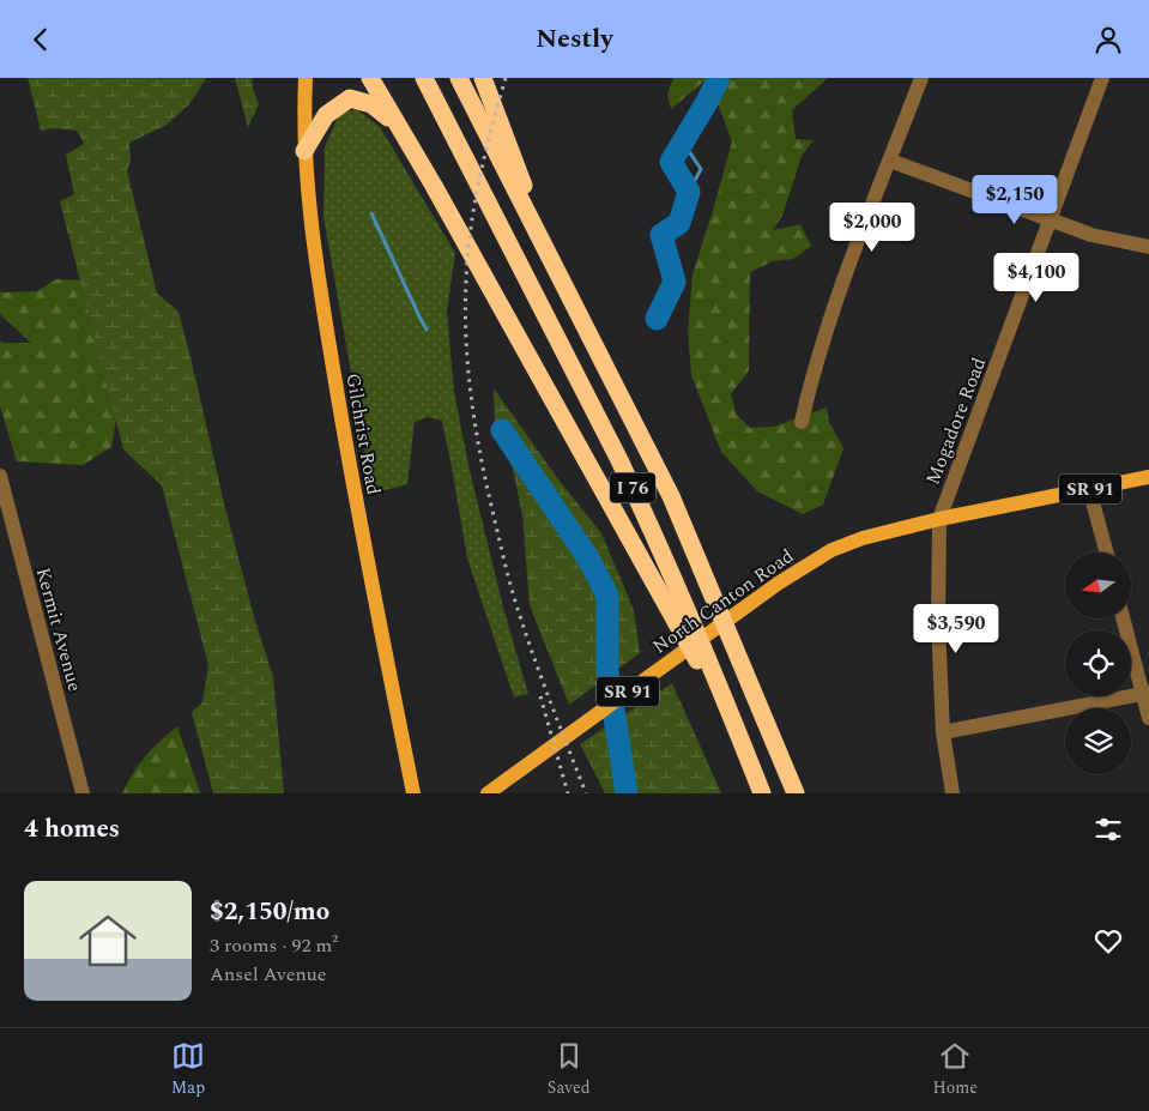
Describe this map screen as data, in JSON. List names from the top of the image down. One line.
{"streets":{"highway":["I 76"],"main road":["Gilchrist Road","SR 91","North Canton Road"],"street":["Mogadore Road","Kermit Avenue"]},"crossings":[["Mogadore Road","SR 91"],["Mogadore Road","North Canton Road"],["SR 91","North Canton Road"]],"north":"left","page":{"header":"Nestly","price":["$2,150","$2,000","$4,100","$3,590"],"heading":"4 homes","list":[{"name":"$2,150/mo","note":"3 rooms · 92 m² · Ansel Avenue"}],"tabs":["Map","Saved","Home"]}}
